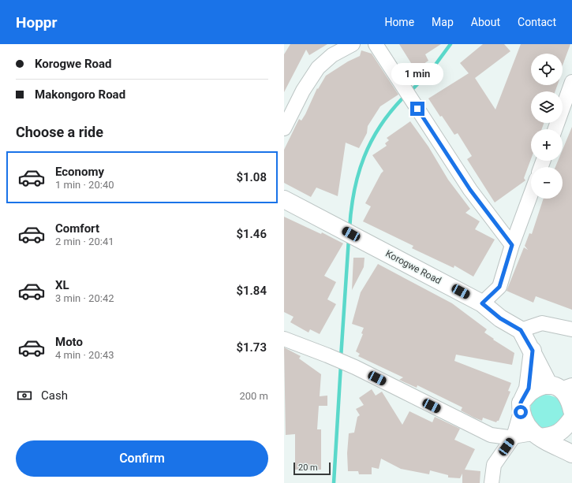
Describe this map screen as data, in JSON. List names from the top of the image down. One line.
{"streets":{"main road":["Korogwe Road"]},"scale_bar":"20 m","page":{"header":"Hoppr","nav":["Home","Map","About","Contact"],"banner":["Korogwe Road","Makongoro Road"],"map_buttons":["+","−"],"bubble":"1 min","heading":"Choose a ride","list":[{"name":"Economy","note":"1 min · 20:40","value":"$1.08"},{"name":"Comfort","note":"2 min · 20:41","value":"$1.46"},{"name":"XL","note":"3 min · 20:42","value":"$1.84"},{"name":"Moto","note":"4 min · 20:43","value":"$1.73"}],"pay":["Cash","200 m"],"buttons":"Confirm","scale":"20 m"}}
